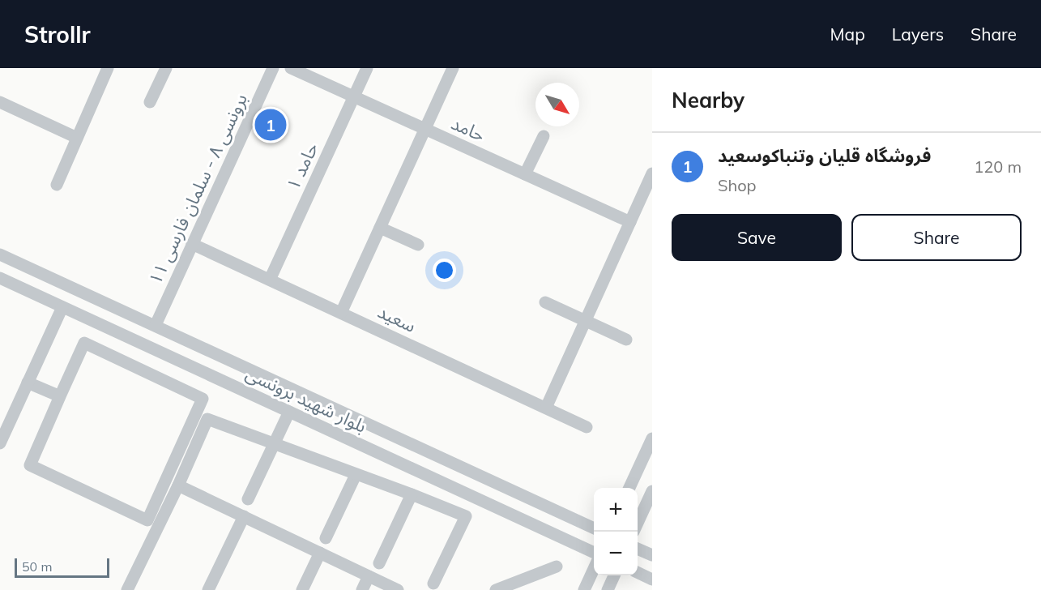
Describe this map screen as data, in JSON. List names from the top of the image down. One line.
{"streets":{"street":["حامد","حامد ۱","برونسی ۸ - سلمان فارسی ۱۱","سعید","بلوار شهید برونسی"]},"crossings":[["حامد","حامد ۱"],["حامد ۱","سعید"],["برونسی ۸ - سلمان فارسی ۱۱","سعید"],["برونسی ۸ - سلمان فارسی ۱۱","بلوار شهید برونسی"]],"scale_bar":"50 m","north":"bottom right","page":{"header":"Strollr","nav":["Map","Layers","Share"],"heading":"Nearby","pins":"1","list":[{"mark":"1","name":"فروشگاه قلیان وتنباکوسعید","note":"Shop","value":"120 m"}],"buttons":["Save","Share"],"map_buttons":["+","−"],"scale":"50 m"}}
